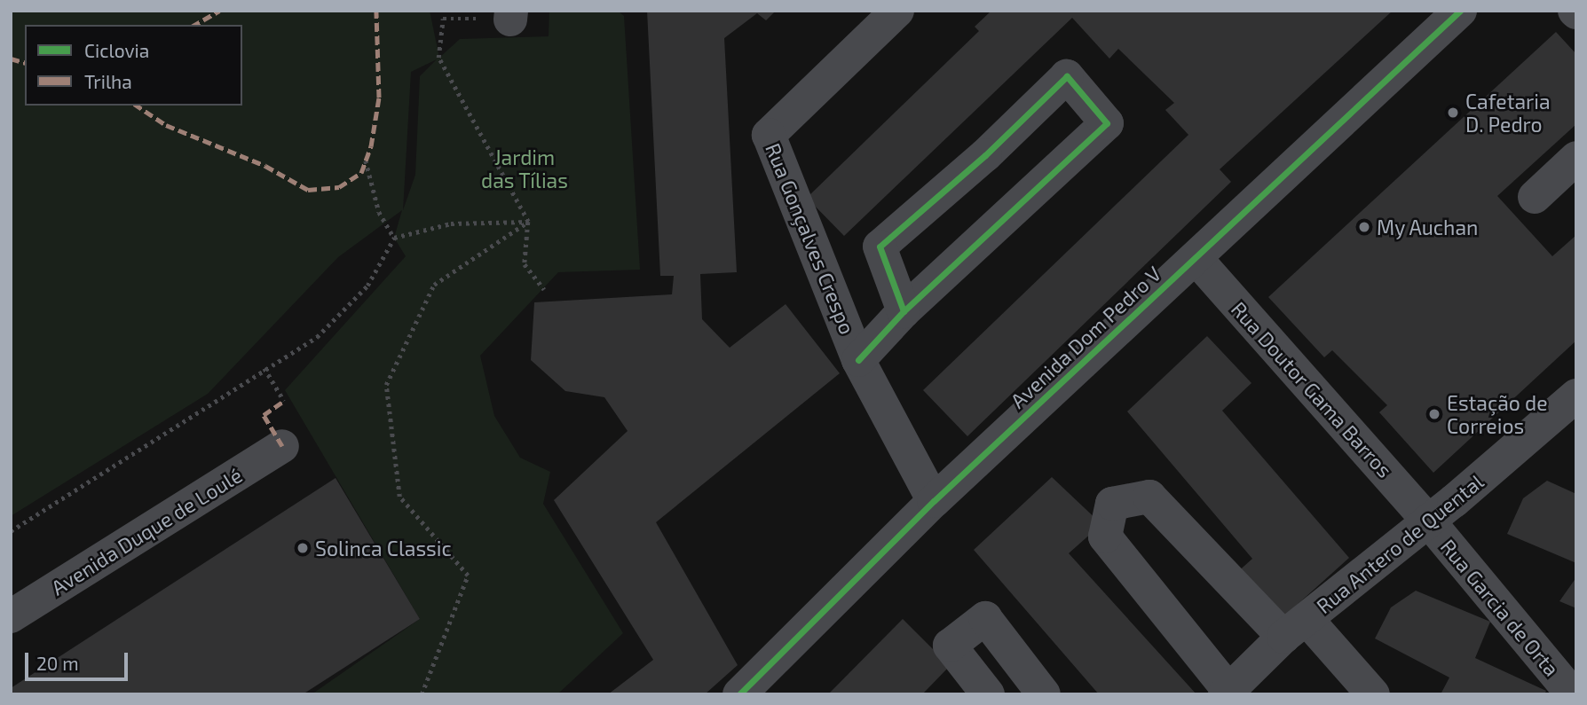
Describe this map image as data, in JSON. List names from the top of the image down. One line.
{"streets":{"street":["Rua Gonçalves Crespo","Avenida Dom Pedro V","Rua Doutor Gama Barros","Avenida Duque de Loulé","Rua Antero de Quental","Rua Garcia de Orta"]},"crossings":[["Rua Gonçalves Crespo","Avenida Dom Pedro V"],["Avenida Dom Pedro V","Rua Doutor Gama Barros"],["Rua Doutor Gama Barros","Rua Antero de Quental"],["Rua Doutor Gama Barros","Rua Garcia de Orta"],["Rua Antero de Quental","Rua Garcia de Orta"]],"parks":["Jardim das Tílias"],"places":["Cafetaria D. Pedro","My Auchan","Estação de Correios","Solinca Classic"],"legend":["Ciclovia","Trilha"],"scale_bar":"20 m"}
